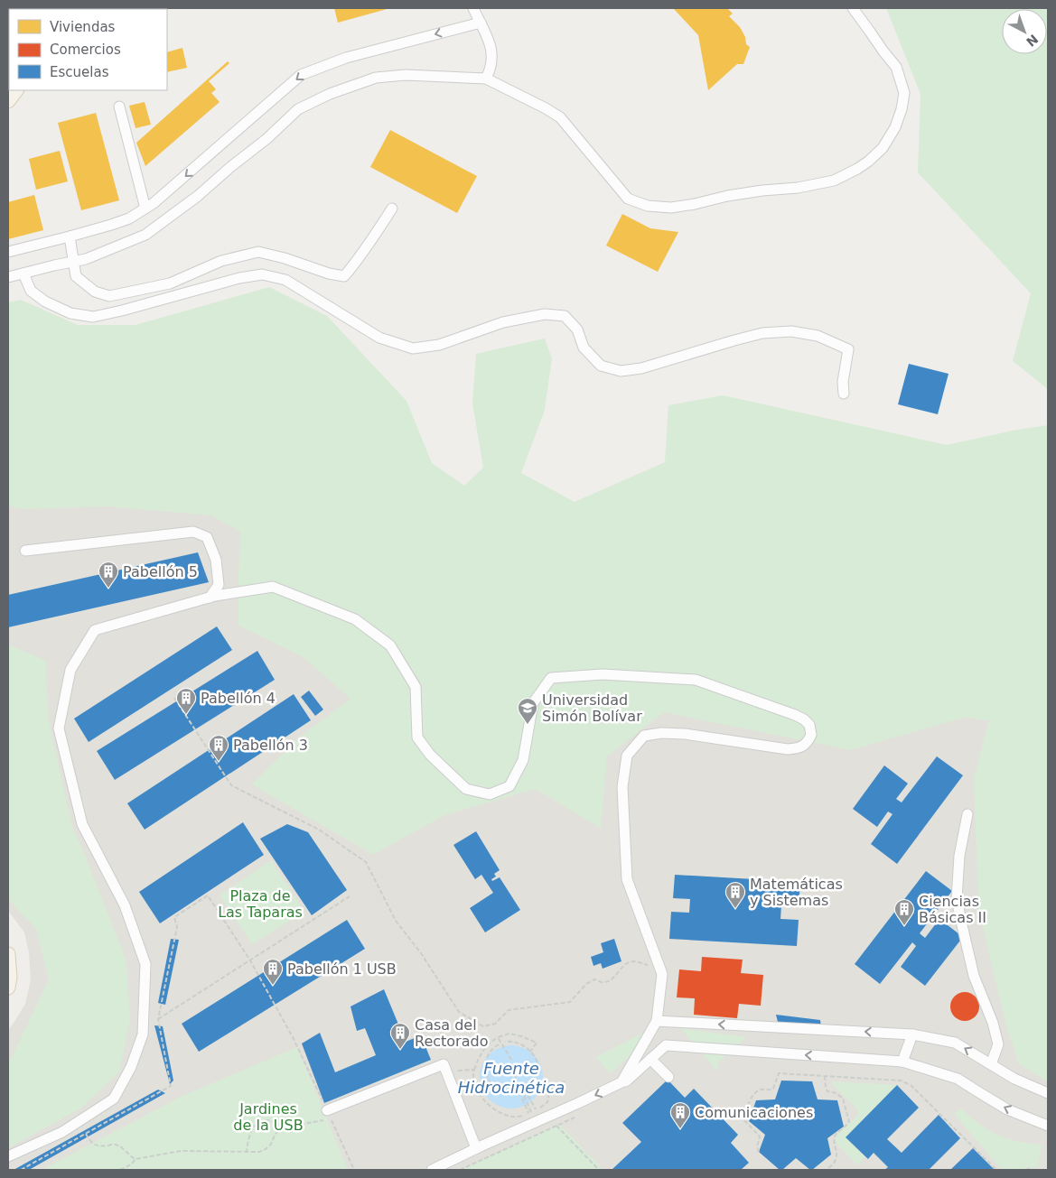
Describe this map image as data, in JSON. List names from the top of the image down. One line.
{"water":["Fuente Hidrocinética"],"parks":["Plaza de Las Taparas","Jardines de la USB"],"places":{"building":["Pabellón 5","Pabellón 4","Pabellón 3","Matemáticas y Sistemas","Ciencias Básicas II","Pabellón 1 USB","Casa del Rectorado","Comunicaciones"],"school or university":["Universidad Simón Bolívar"]},"legend":["Viviendas","Comercios","Escuelas"],"north":"bottom right"}
